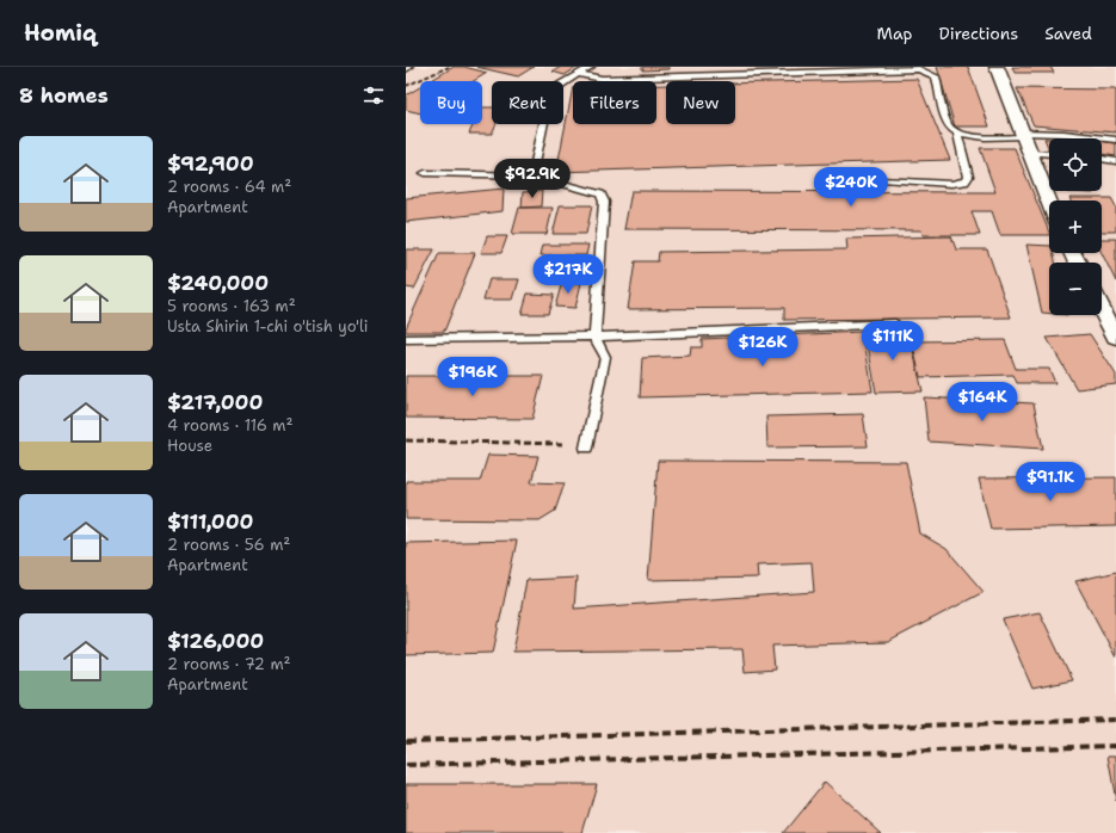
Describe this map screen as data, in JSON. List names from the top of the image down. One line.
{"page":{"header":"Homiq","nav":["Map","Directions","Saved"],"heading":"8 homes","chip":["Buy","Rent","Filters","New"],"list":[{"name":"$92,900","note":"2 rooms · 64 m² · Apartment"},{"name":"$240,000","note":"5 rooms · 163 m² · Usta Shirin 1-chi o'tish yo'li"},{"name":"$217,000","note":"4 rooms · 116 m² · House"},{"name":"$111,000","note":"2 rooms · 56 m² · Apartment"},{"name":"$126,000","note":"2 rooms · 72 m² · Apartment"}],"map_buttons":["+","−"],"price":["$92.9K","$240K","$217K","$111K","$126K","$196K","$164K","$91.1K"]}}
